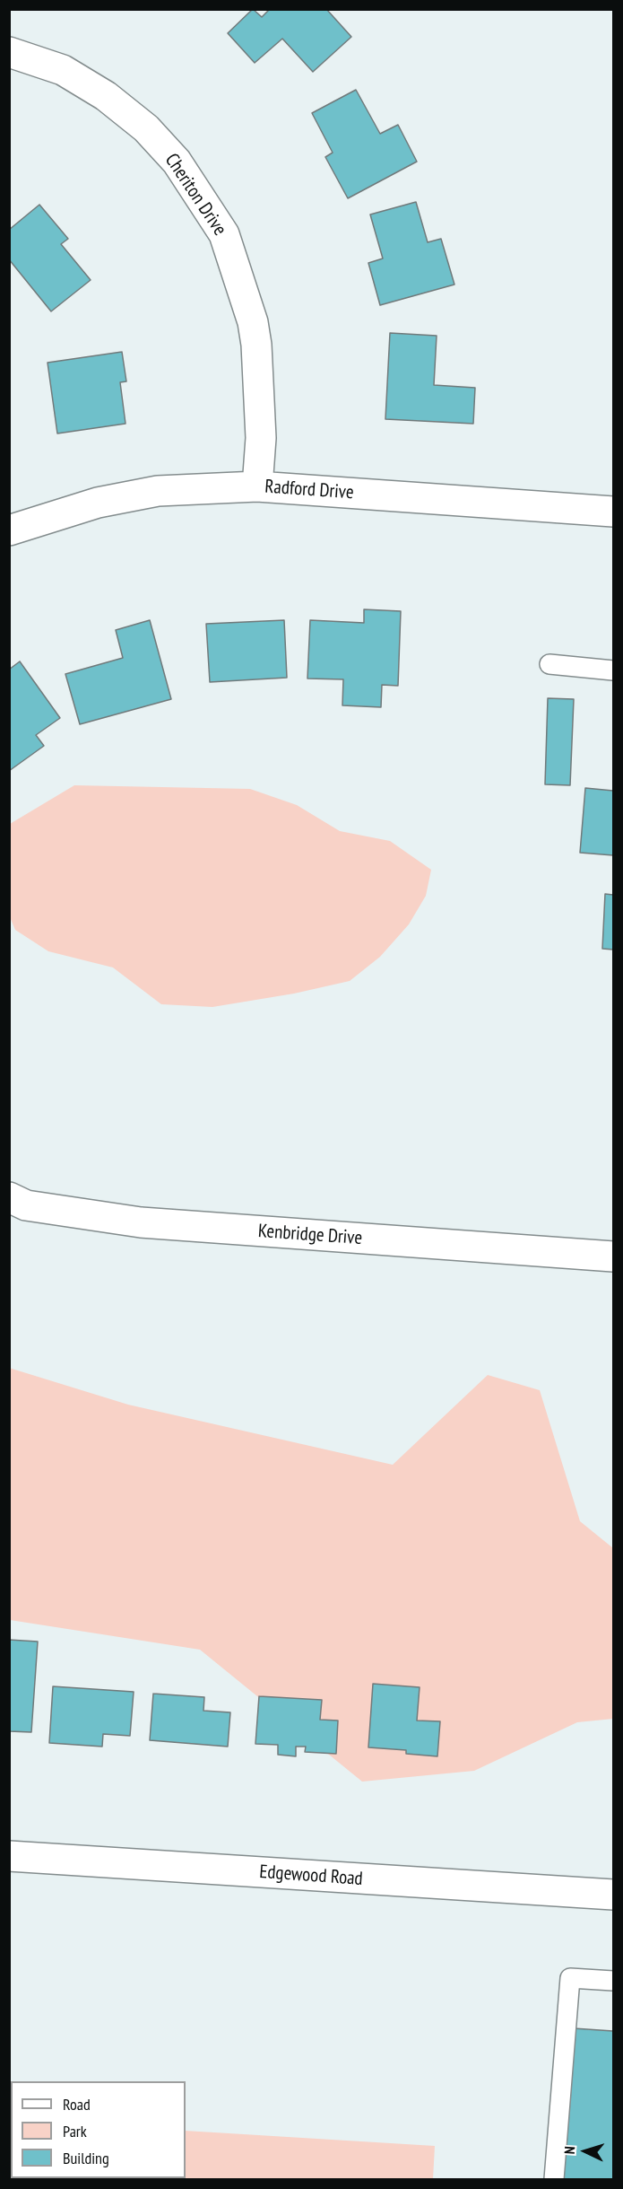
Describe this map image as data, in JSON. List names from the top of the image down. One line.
{"streets":{"street":["Cheriton Drive","Radford Drive","Kenbridge Drive","Edgewood Road"]},"crossings":[["Cheriton Drive","Radford Drive"]],"legend":["Road","Park","Building"],"north":"left"}
